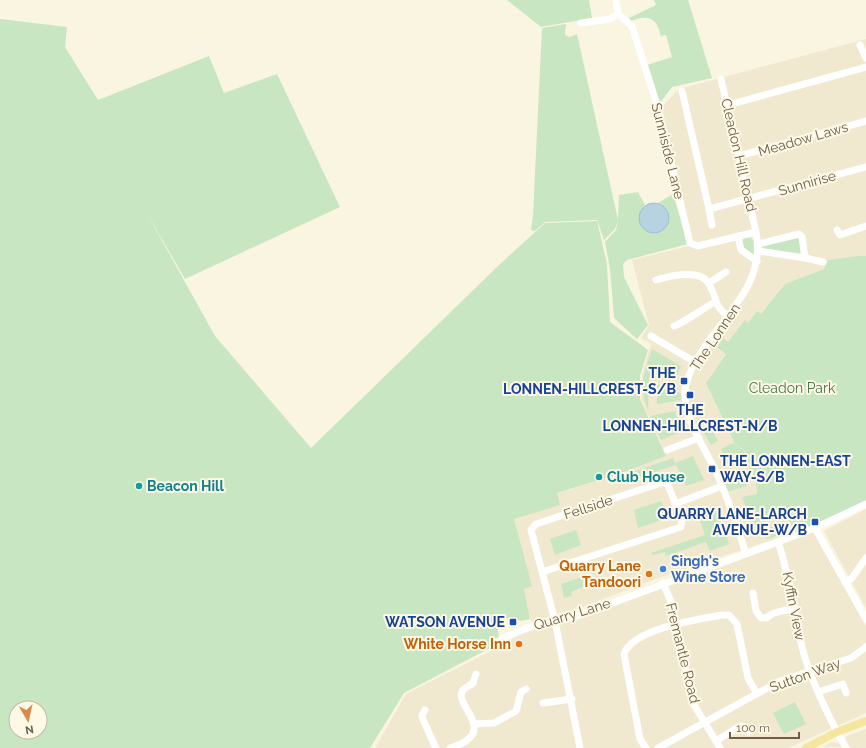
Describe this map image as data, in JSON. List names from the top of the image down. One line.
{"streets":{"street":["Meadow Laws","Sunniside Lane","Cleadon Hill Road","Sunnirise","The Lonnen","Fellside","Kyffin View","Quarry Lane","Fremantle Road","Sutton Way"]},"crossings":[["Meadow Laws","Cleadon Hill Road"],["Sunniside Lane","Cleadon Hill Road"],["Sunniside Lane","The Lonnen"],["Cleadon Hill Road","Sunnirise"],["Cleadon Hill Road","The Lonnen"],["The Lonnen","Quarry Lane"],["Kyffin View","Quarry Lane"],["Kyffin View","Sutton Way"],["Quarry Lane","Fremantle Road"],["Fremantle Road","Sutton Way"]],"parks":["Cleadon Park"],"places":{"transit":["THE LONNEN-HILLCREST-S/B","THE LONNEN-HILLCREST-N/B","THE LONNEN-EAST WAY-S/B","QUARRY LANE-LARCH AVENUE-W/B","WATSON AVENUE"],"other":["Club House","Beacon Hill","Singh's Wine Store","Quarry Lane Tandoori","White Horse Inn"]},"scale_bar":"100 m","north":"bottom"}
